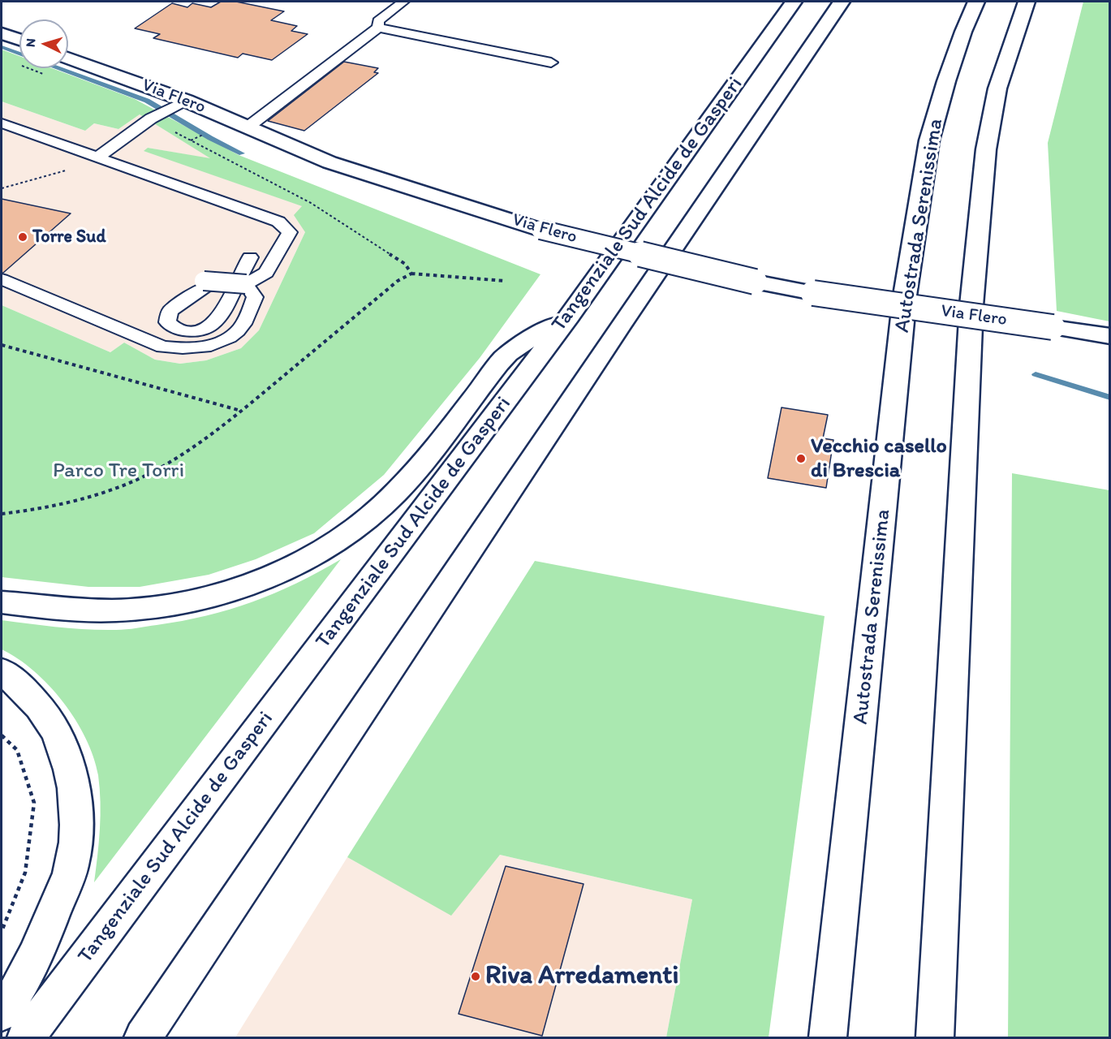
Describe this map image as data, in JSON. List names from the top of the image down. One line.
{"streets":{"main road":["Via Flero","Tangenziale Sud Alcide de Gasperi","Autostrada Serenissima"]},"parks":["Parco Tre Torri"],"places":["Torre Sud","Vecchio casello di Brescia","Riva Arredamenti"],"north":"left"}
